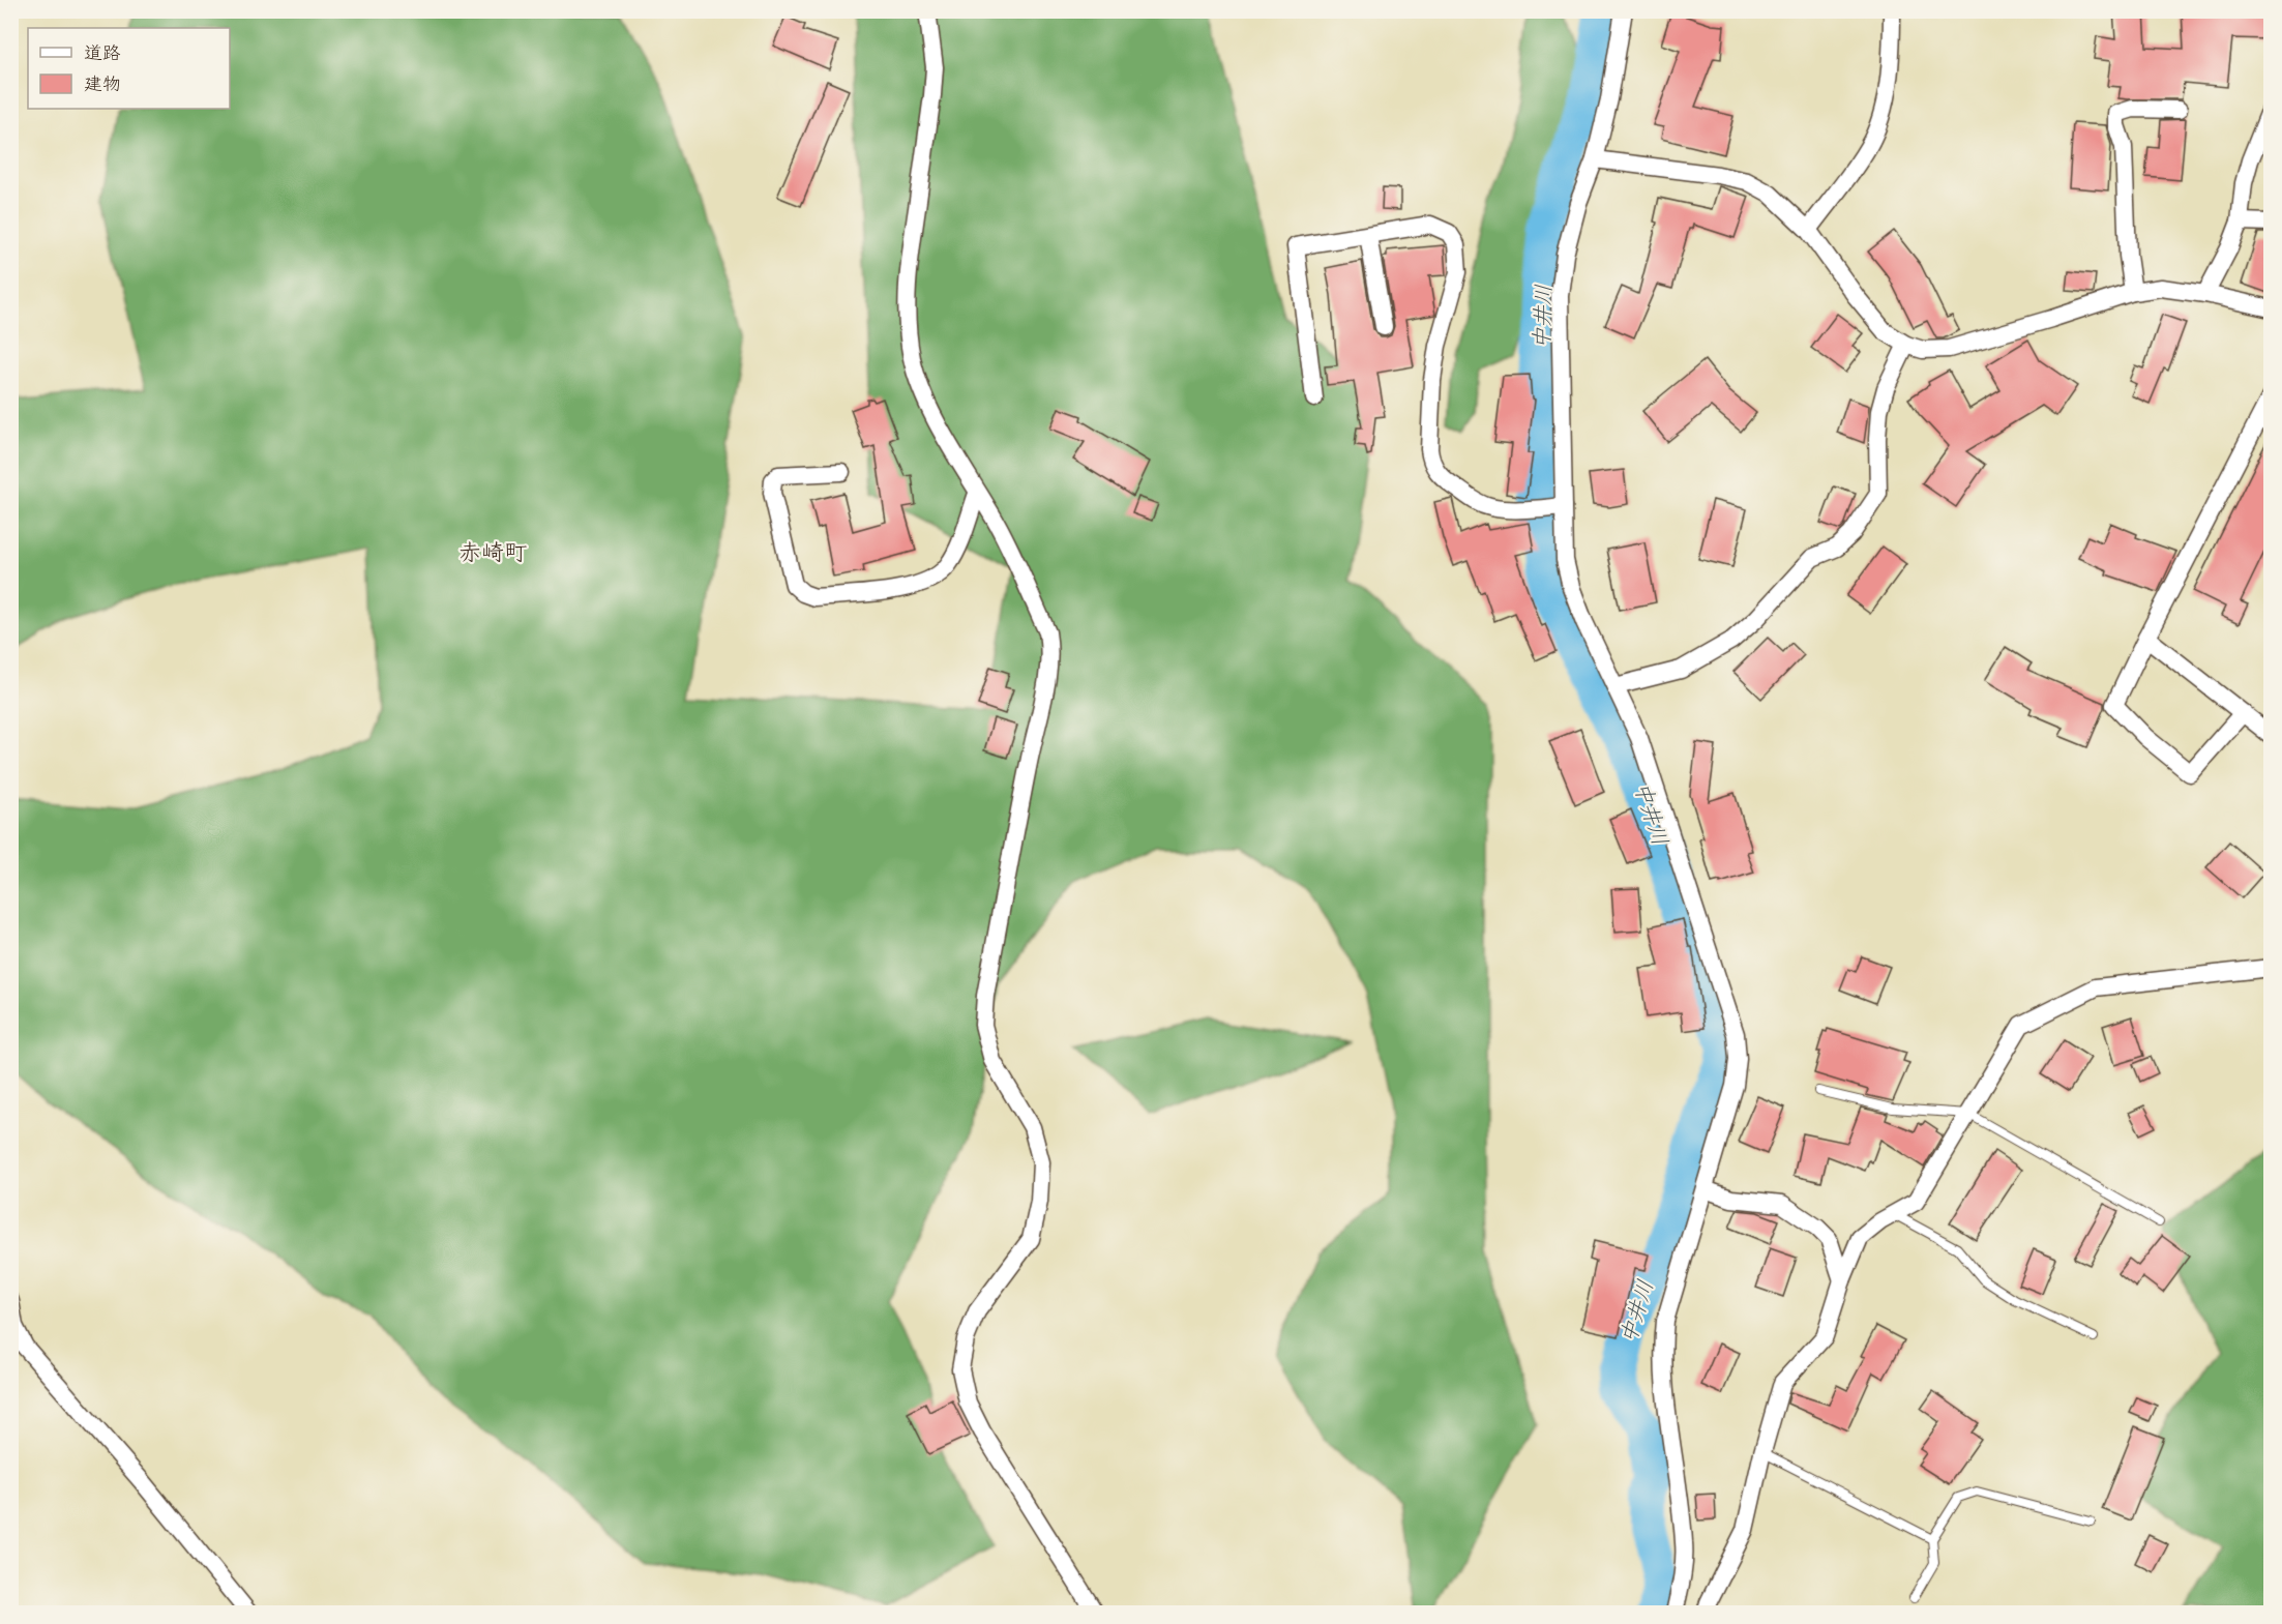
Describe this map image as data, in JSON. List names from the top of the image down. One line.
{"districts":["赤崎町"],"water":["中井川"],"legend":["道路","建物"]}
